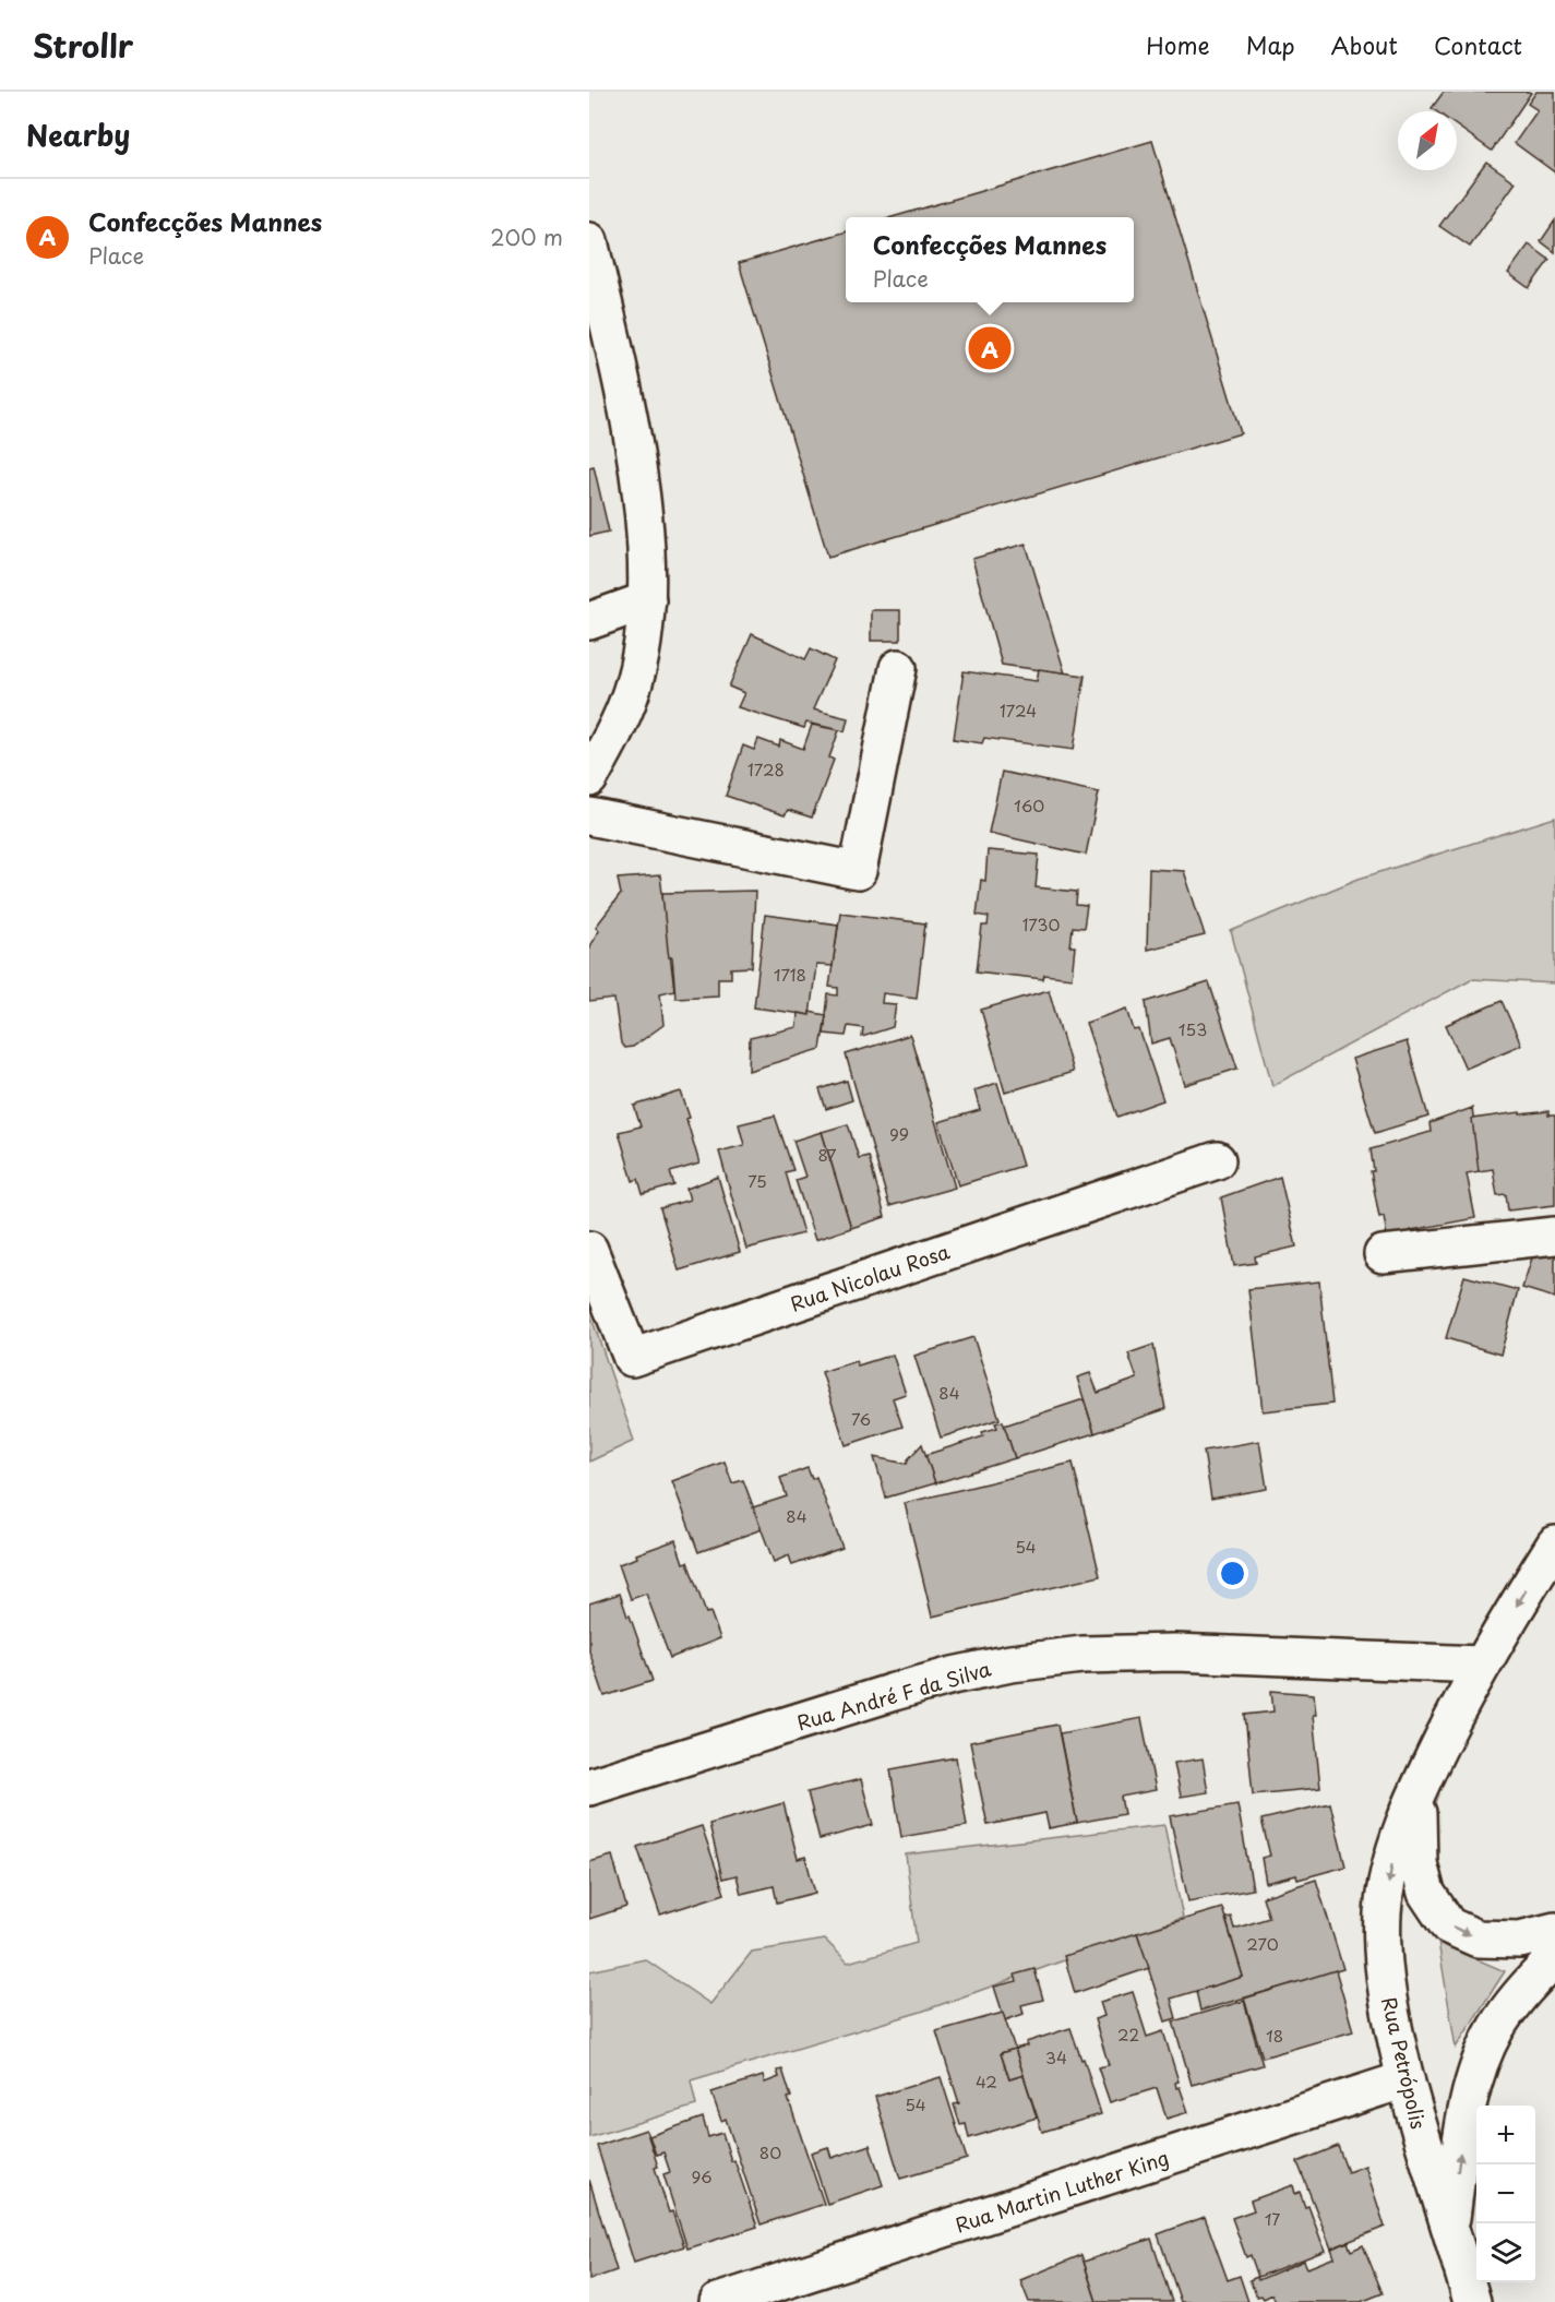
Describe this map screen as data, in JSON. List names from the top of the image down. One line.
{"streets":{"street":["Rua Nicolau Rosa","Rua André F da Silva","Rua Petrópolis","Rua Martin Luther King"]},"crossings":[["Rua André F da Silva","Rua Petrópolis"],["Rua Petrópolis","Rua Martin Luther King"]],"one_way":["Rua Petrópolis"],"house_numbers":["1724","1728","160","1730","1718","153","99","87","75","84","76","84","54","270","22","18","34","42","54","80","96","17"],"north":"top right","page":{"header":"Strollr","nav":["Home","Map","About","Contact"],"heading":"Nearby","list":[{"mark":"A","name":"Confecções Mannes","note":"Place","value":"200 m"}],"popup":["Confecções Mannes","Place"],"pins":"A","map_buttons":["+","−"]}}
